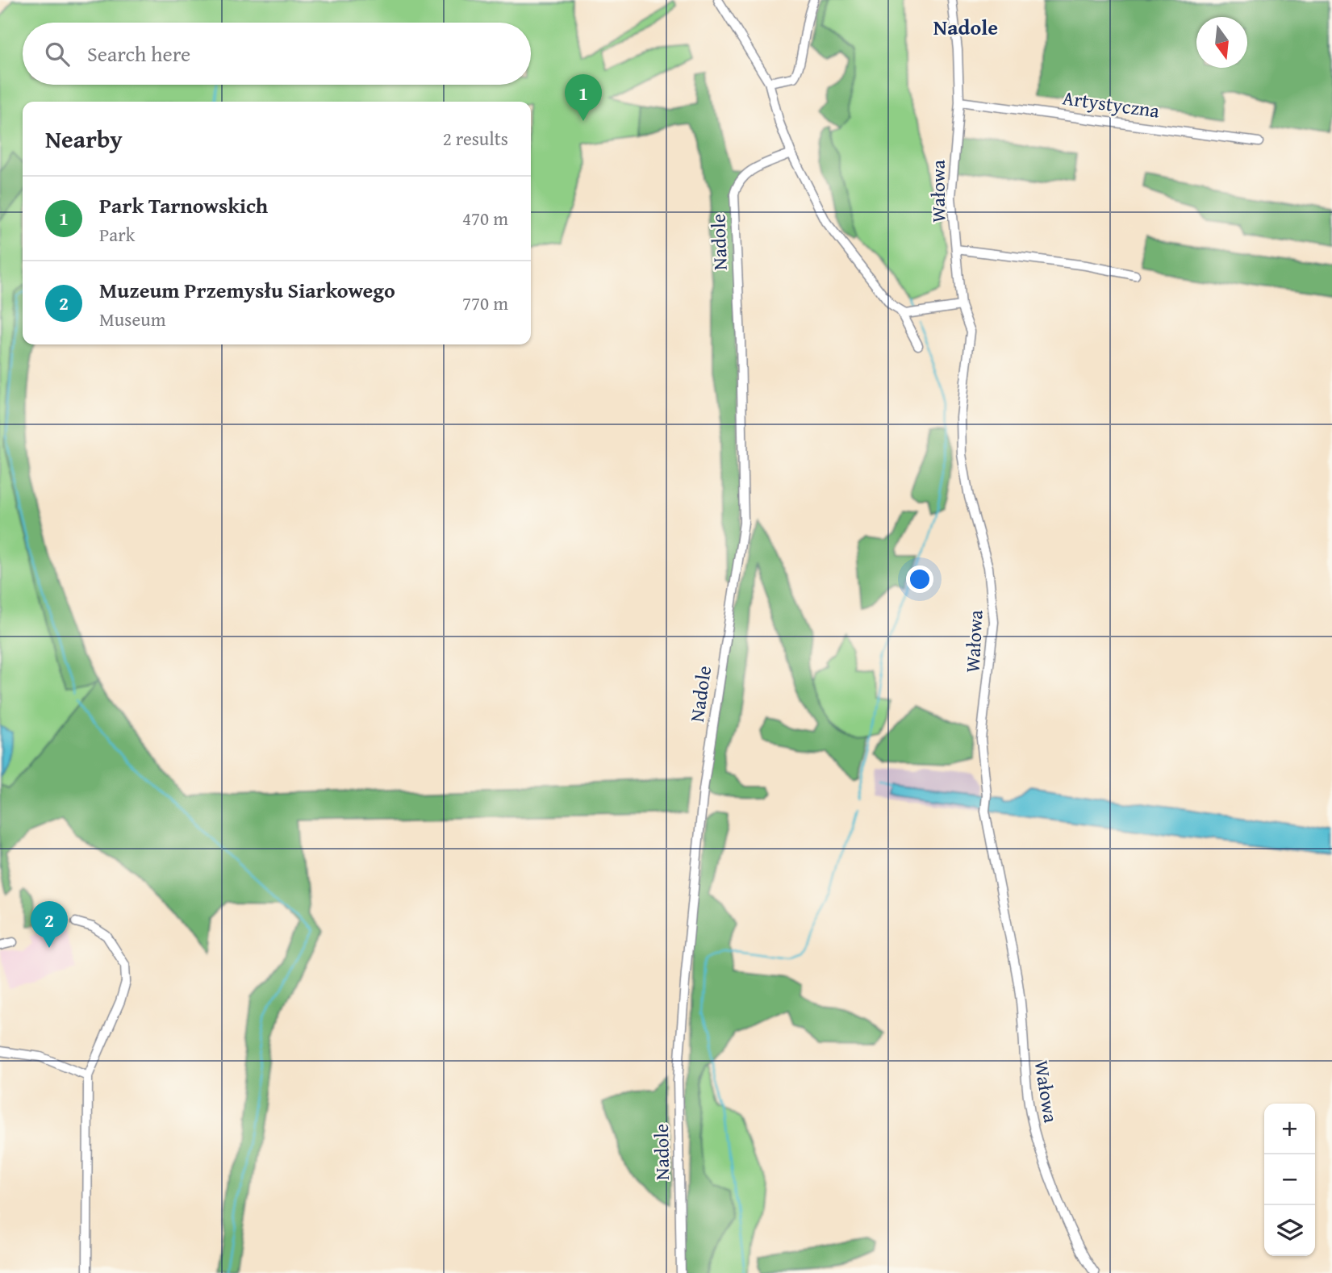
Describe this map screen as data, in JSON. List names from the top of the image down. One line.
{"streets":{"street":["Artystyczna","Wałowa","Nadole"]},"crossings":[["Artystyczna","Wałowa"]],"districts":["Nadole"],"north":"bottom","page":{"search":"Search here","pins":["1","2"],"heading":["Nearby","2 results"],"list":[{"mark":"1","name":"Park Tarnowskich","note":"Park","value":"470 m"},{"mark":"2","name":"Muzeum Przemysłu Siarkowego","note":"Museum","value":"770 m"}],"map_buttons":["+","−"]}}
